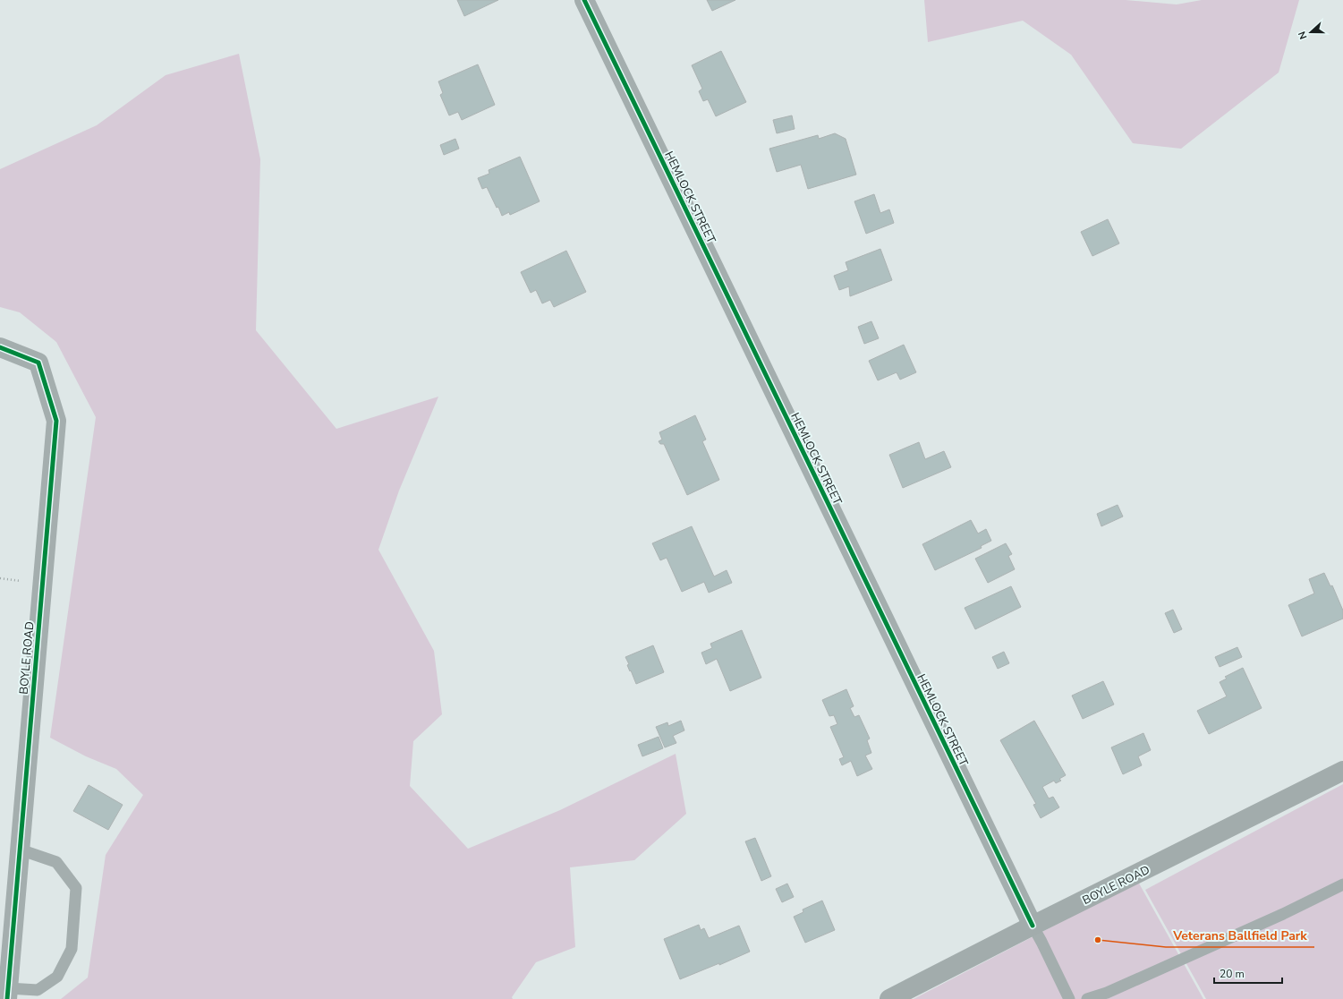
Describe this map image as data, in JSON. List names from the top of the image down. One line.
{"streets":{"street":["HEMLOCK STREET","BOYLE ROAD"]},"crossings":[["HEMLOCK STREET","BOYLE ROAD"]],"places":["Veterans Ballfield Park"],"scale_bar":"20 m","north":"left"}
